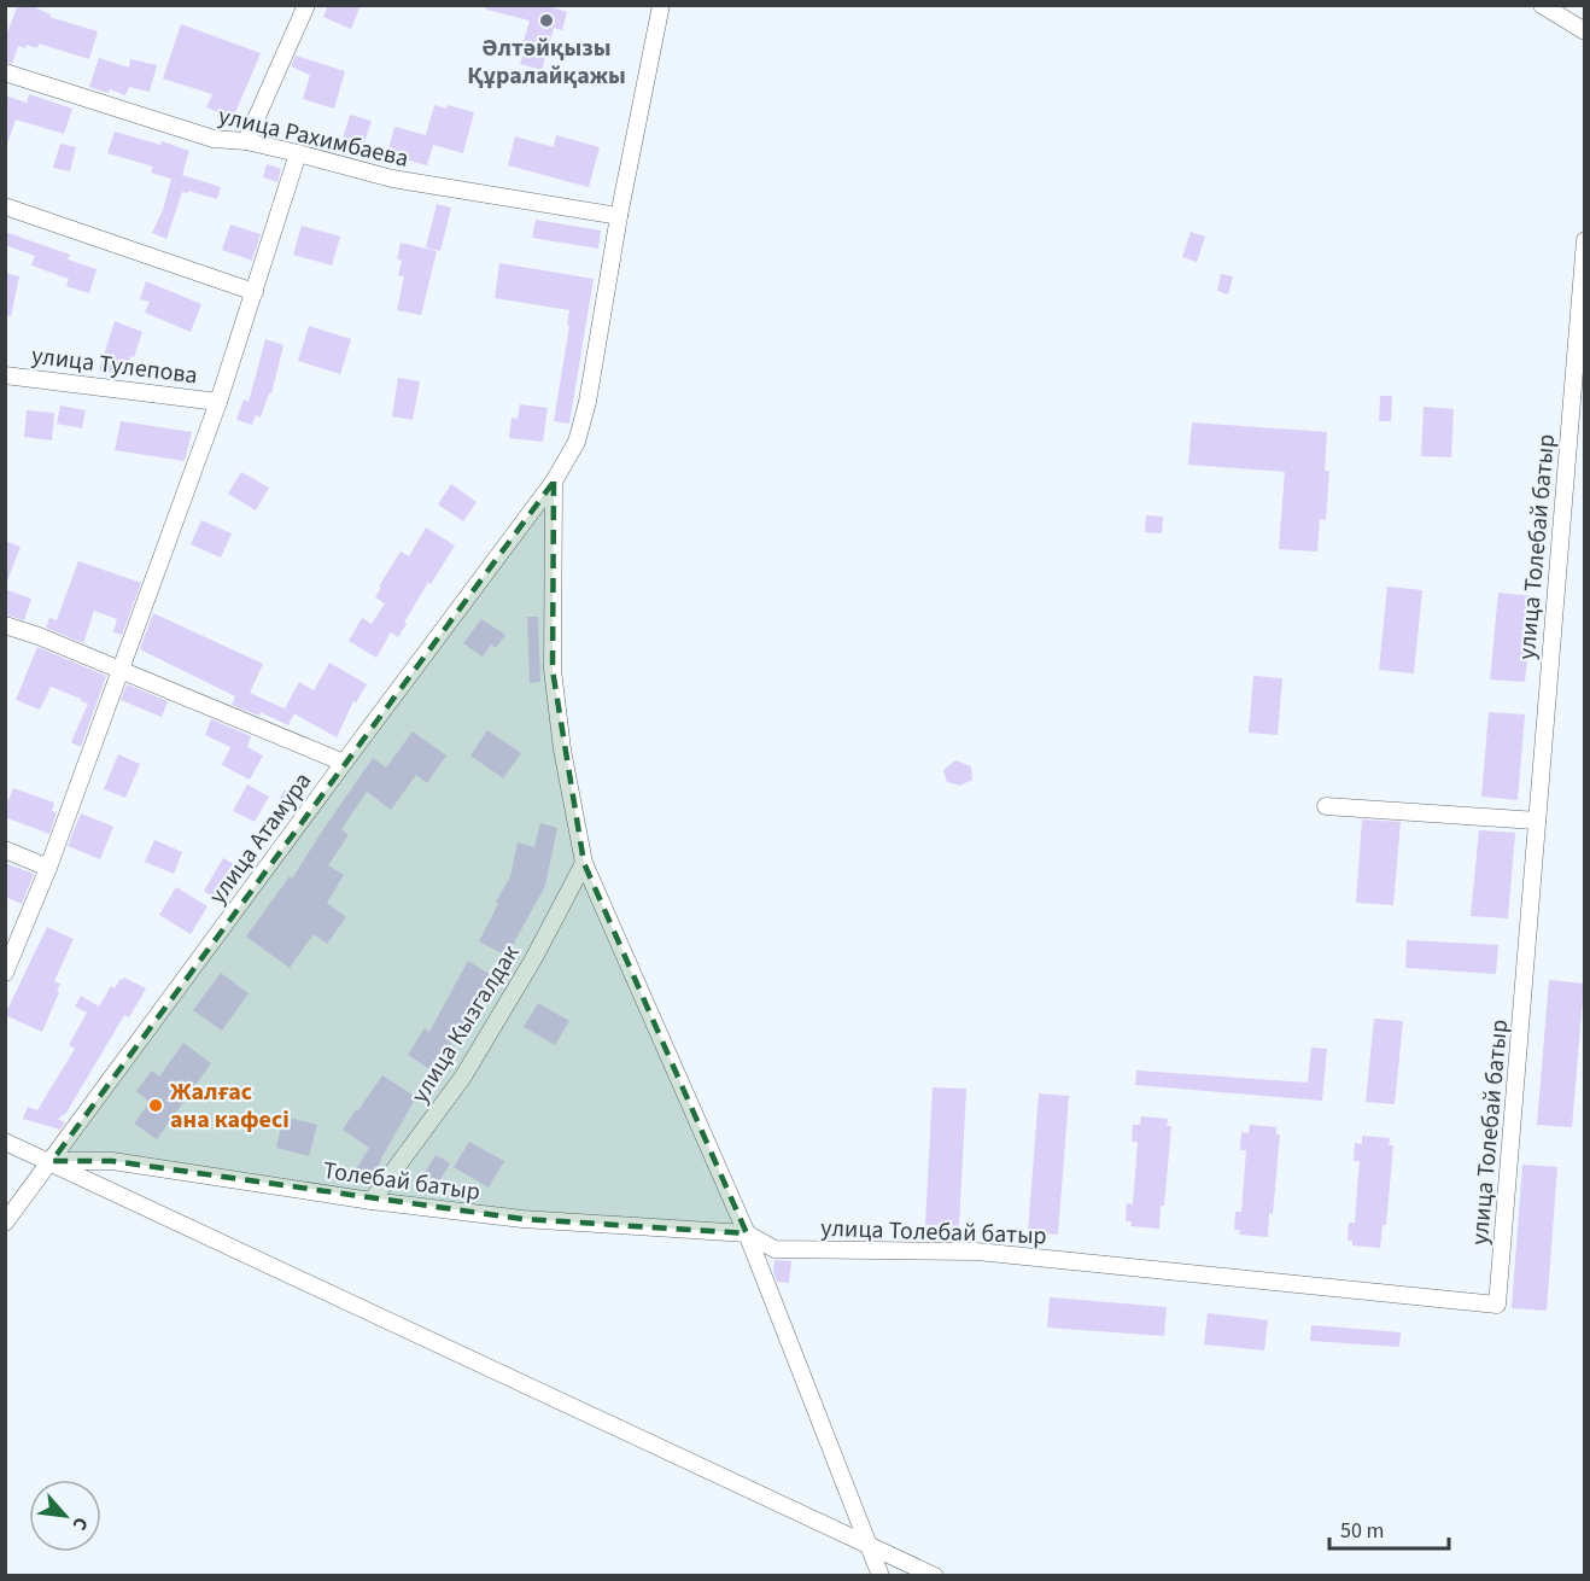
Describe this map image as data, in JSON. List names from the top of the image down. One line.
{"streets":{"street":["улица Рахимбаева","улица Тулепова","улица Толебай батыр","улица Атамура","улица Кызгалдак","Толебай батыр"]},"crossings":[["улица Рахимбаева","улица Атамура"],["улица Толебай батыр","Толебай батыр"],["улица Атамура","Толебай батыр"],["улица Кызгалдак","Толебай батыр"]],"places":["Әлтәйқызы Құралайқажы","Жалғас ана кафесі"],"scale_bar":"50 m","north":"bottom right"}
